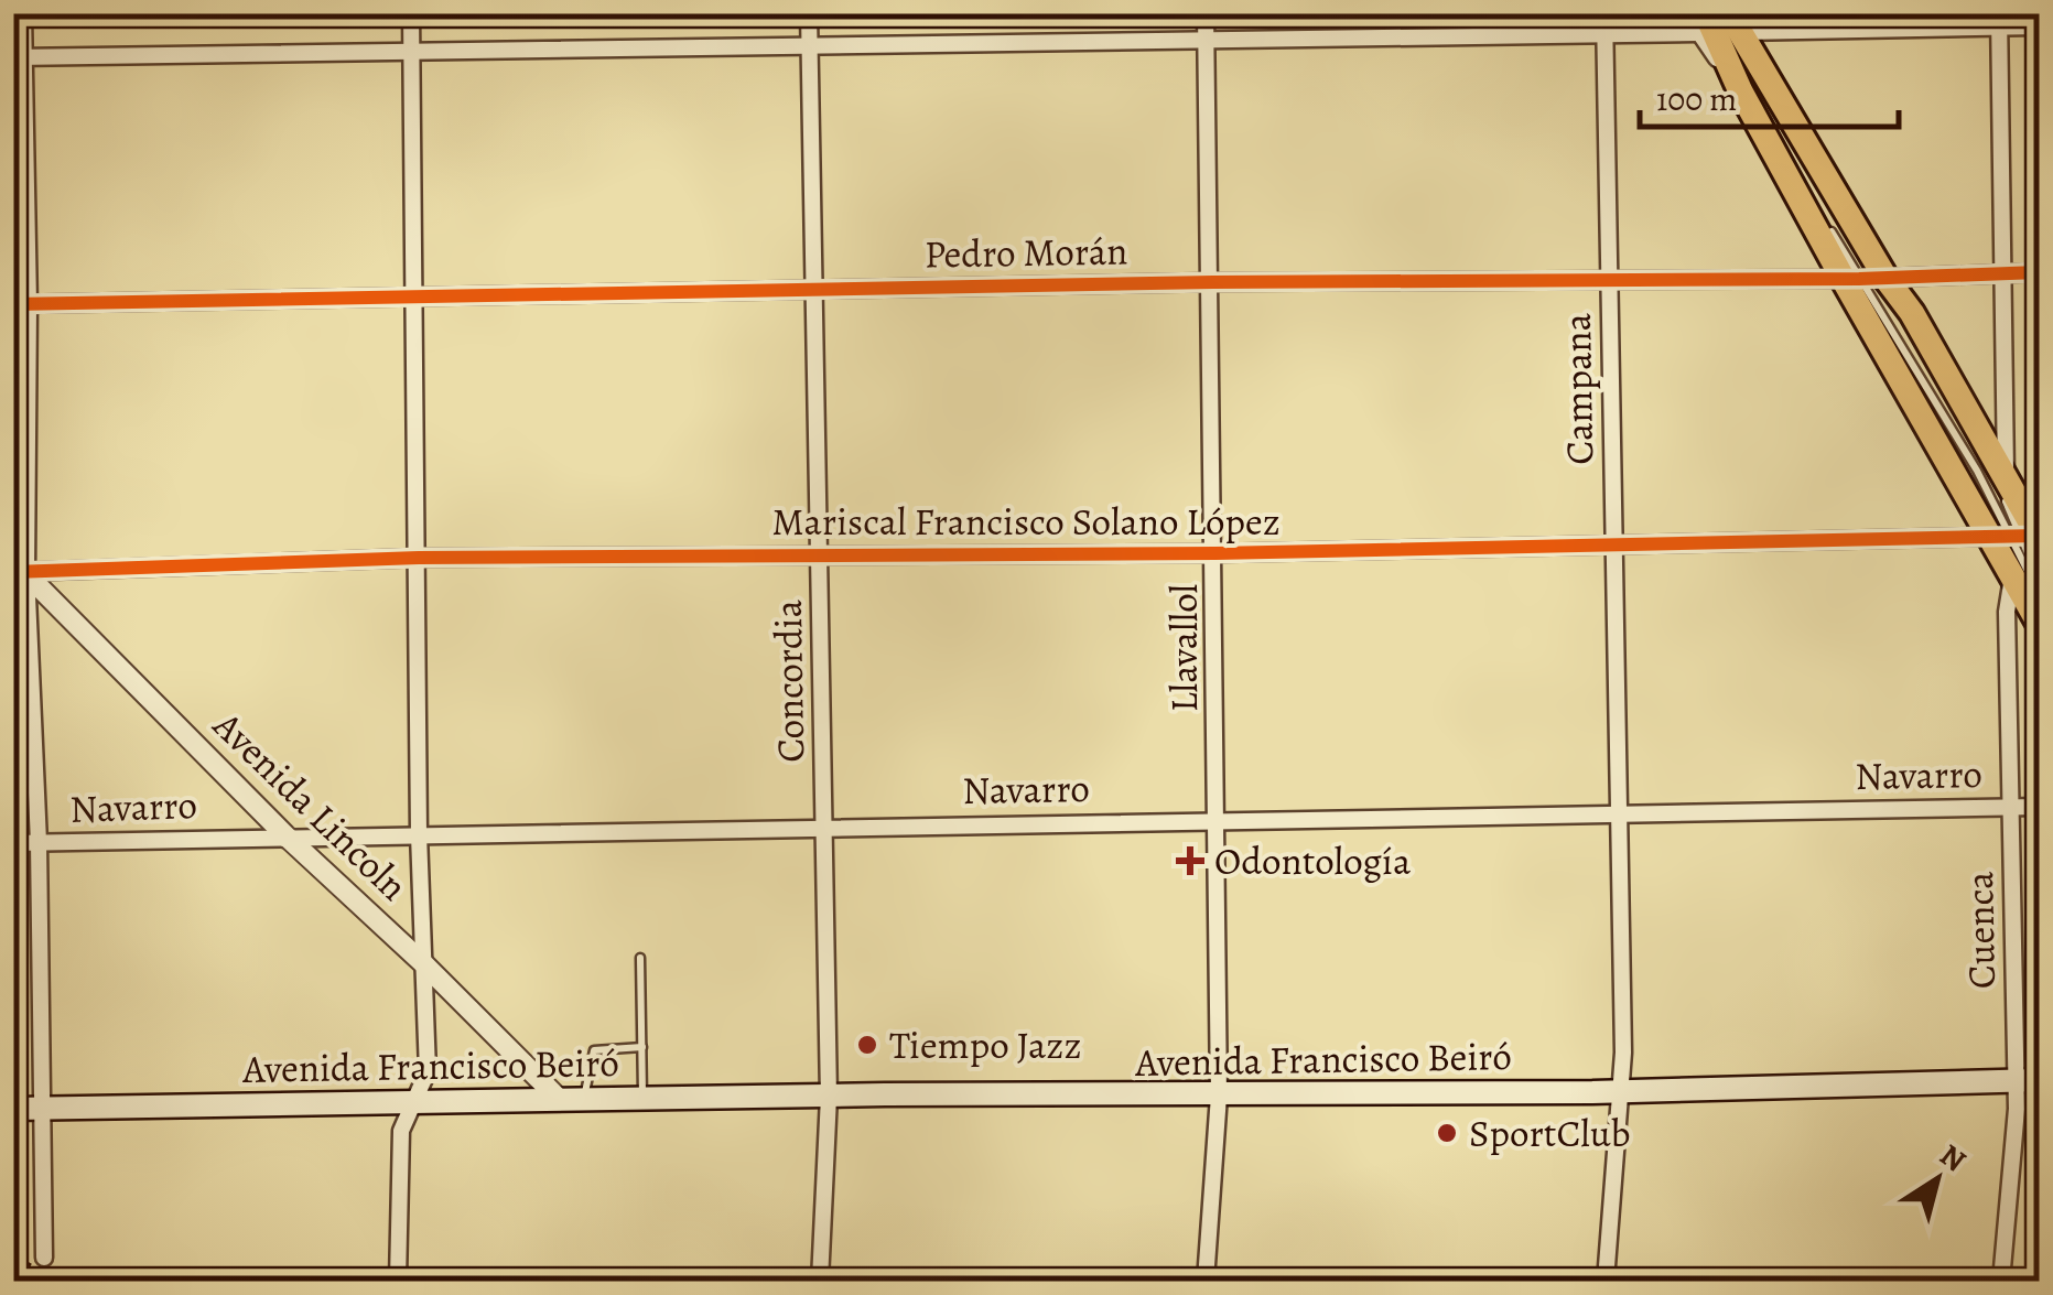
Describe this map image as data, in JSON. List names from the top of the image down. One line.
{"streets":{"main road":["Avenida Francisco Beiró"],"street":["Pedro Morán","Campana","Mariscal Francisco Solano López","Llavallol","Concordia","Navarro","Avenida Lincoln","Cuenca"]},"crossings":[["Pedro Morán","Campana"],["Pedro Morán","Llavallol"],["Pedro Morán","Concordia"],["Campana","Mariscal Francisco Solano López"],["Campana","Navarro"],["Campana","Avenida Francisco Beiró"],["Mariscal Francisco Solano López","Llavallol"],["Mariscal Francisco Solano López","Concordia"],["Mariscal Francisco Solano López","Avenida Lincoln"],["Llavallol","Navarro"],["Llavallol","Avenida Francisco Beiró"],["Concordia","Navarro"],["Concordia","Avenida Francisco Beiró"],["Navarro","Avenida Lincoln"],["Navarro","Cuenca"],["Avenida Lincoln","Avenida Francisco Beiró"],["Cuenca","Avenida Francisco Beiró"]],"places":{"health":["Odontología"],"other":["Tiempo Jazz","SportClub"]},"scale_bar":"100 m","north":"top right"}
